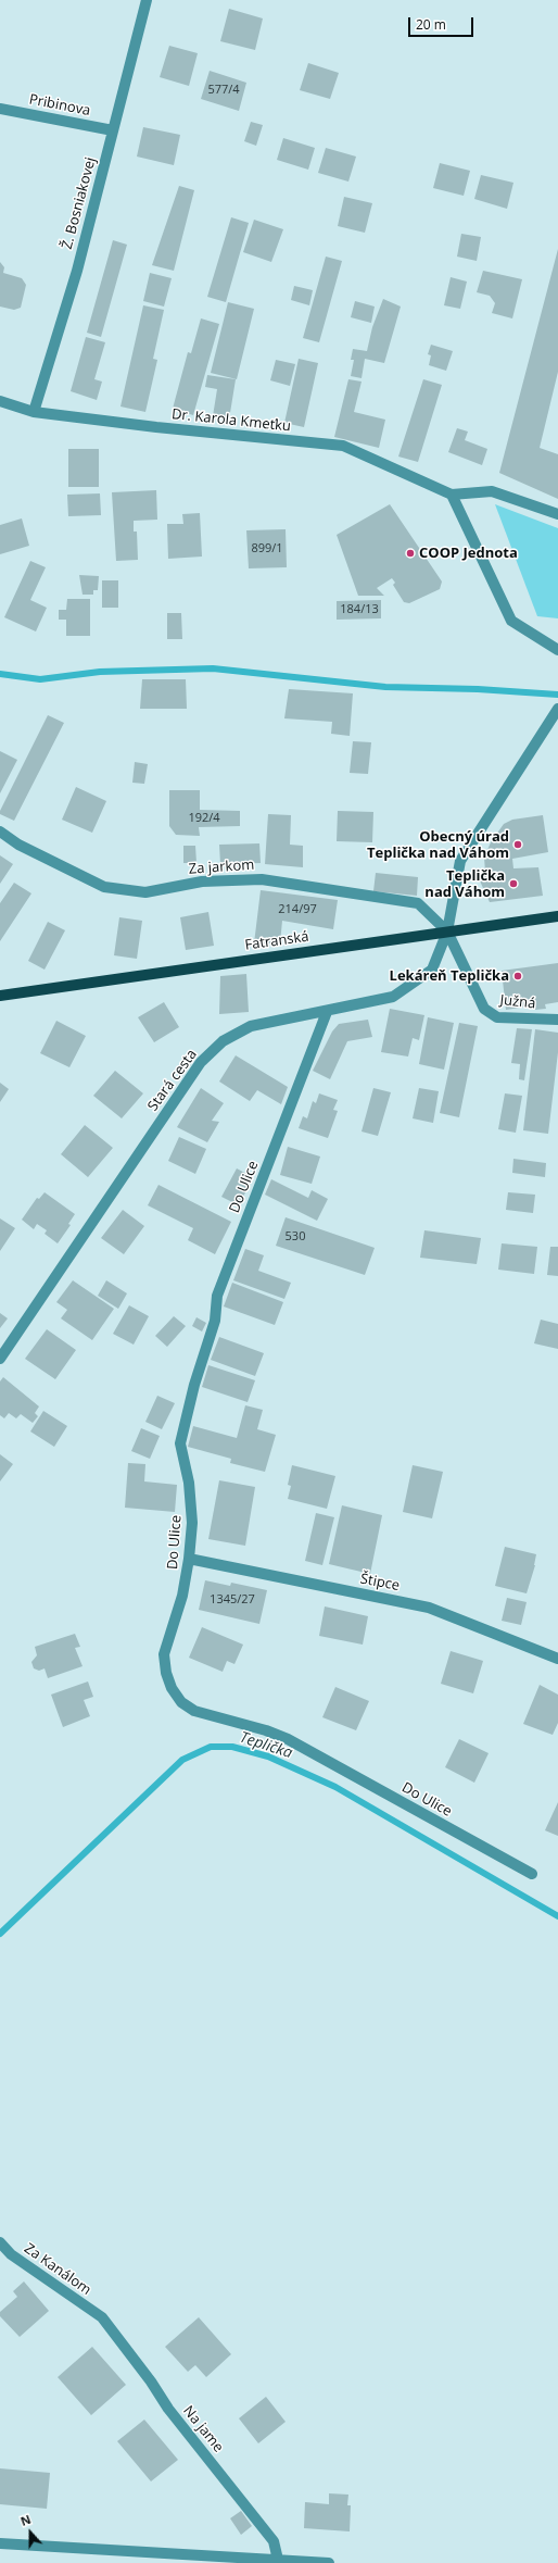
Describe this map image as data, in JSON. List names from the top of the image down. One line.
{"streets":{"main road":["Fatranská"],"street":["Pribinova","Ž. Bosniakovej","Dr. Karola Kmeťku","Za jarkom","Južná","Stará cesta","Do Ulice","Štipce","Za Kanálom","Na jame"]},"crossings":[["Pribinova","Ž. Bosniakovej"],["Ž. Bosniakovej","Dr. Karola Kmeťku"],["Za jarkom","Fatranská"],["Za jarkom","Južná"],["Za jarkom","Stará cesta"],["Fatranská","Južná"],["Fatranská","Stará cesta"],["Južná","Stará cesta"],["Stará cesta","Do Ulice"],["Do Ulice","Štipce"],["Za Kanálom","Na jame"]],"water":["Teplička"],"places":["COOP Jednota","Obecný úrad Teplička nad Váhom","Teplička nad Váhom","Lekáreň Teplička"],"house_numbers":["577/4","899/1","184/13","192/4","214/97","530","1345/27"],"scale_bar":"20 m","north":"top"}
